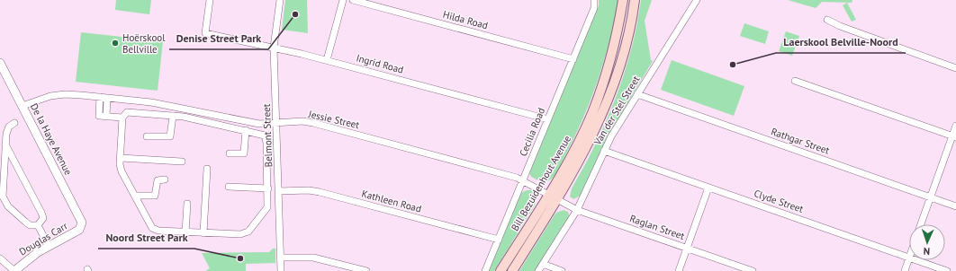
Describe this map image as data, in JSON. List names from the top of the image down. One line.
{"streets":{"main road":["Bill Bezuidenhout Avenue"],"street":["Hilda Road","Ingrid Road","Van der Stel Street","Jessie Street","Cecilia Road","Belmont Street","De la Haye Avenue","Rathgar Street","Kathleen Road","Clyde Street","Raglan Street","Douglas Carr"]},"crossings":[["Hilda Road","Cecilia Road"],["Ingrid Road","Cecilia Road"],["Ingrid Road","Belmont Street"],["Van der Stel Street","Rathgar Street"],["Van der Stel Street","Clyde Street"],["Van der Stel Street","Raglan Street"],["Jessie Street","Cecilia Road"],["Jessie Street","Belmont Street"],["Jessie Street","De la Haye Avenue"],["Jessie Street","Bill Bezuidenhout Avenue"],["Jessie Street","Raglan Street"],["Cecilia Road","Kathleen Road"],["Belmont Street","Kathleen Road"],["De la Haye Avenue","Douglas Carr"],["Bill Bezuidenhout Avenue","Raglan Street"]],"places":["Denise Street Park","Hoërskool Bellville","Laerskool Belville-Noord","Noord Street Park"],"north":"bottom"}
